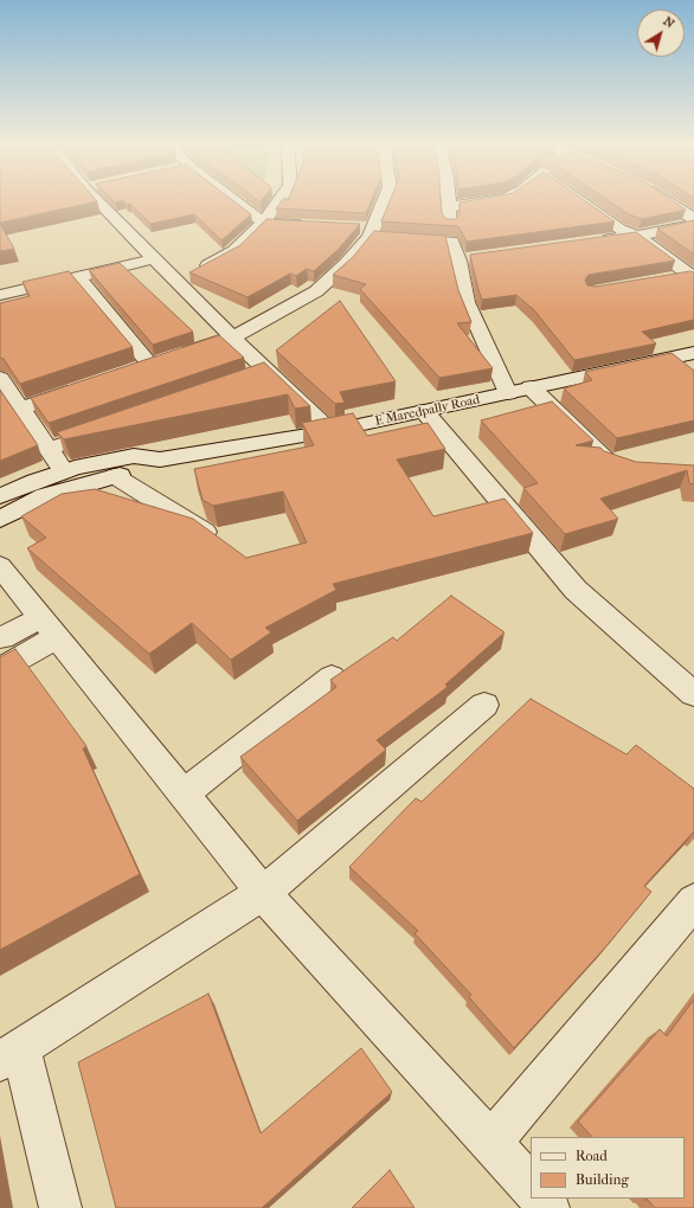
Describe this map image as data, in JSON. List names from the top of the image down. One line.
{"streets":{"street":["E Maredpally Road"]},"legend":["Road","Building"],"north":"top right"}
